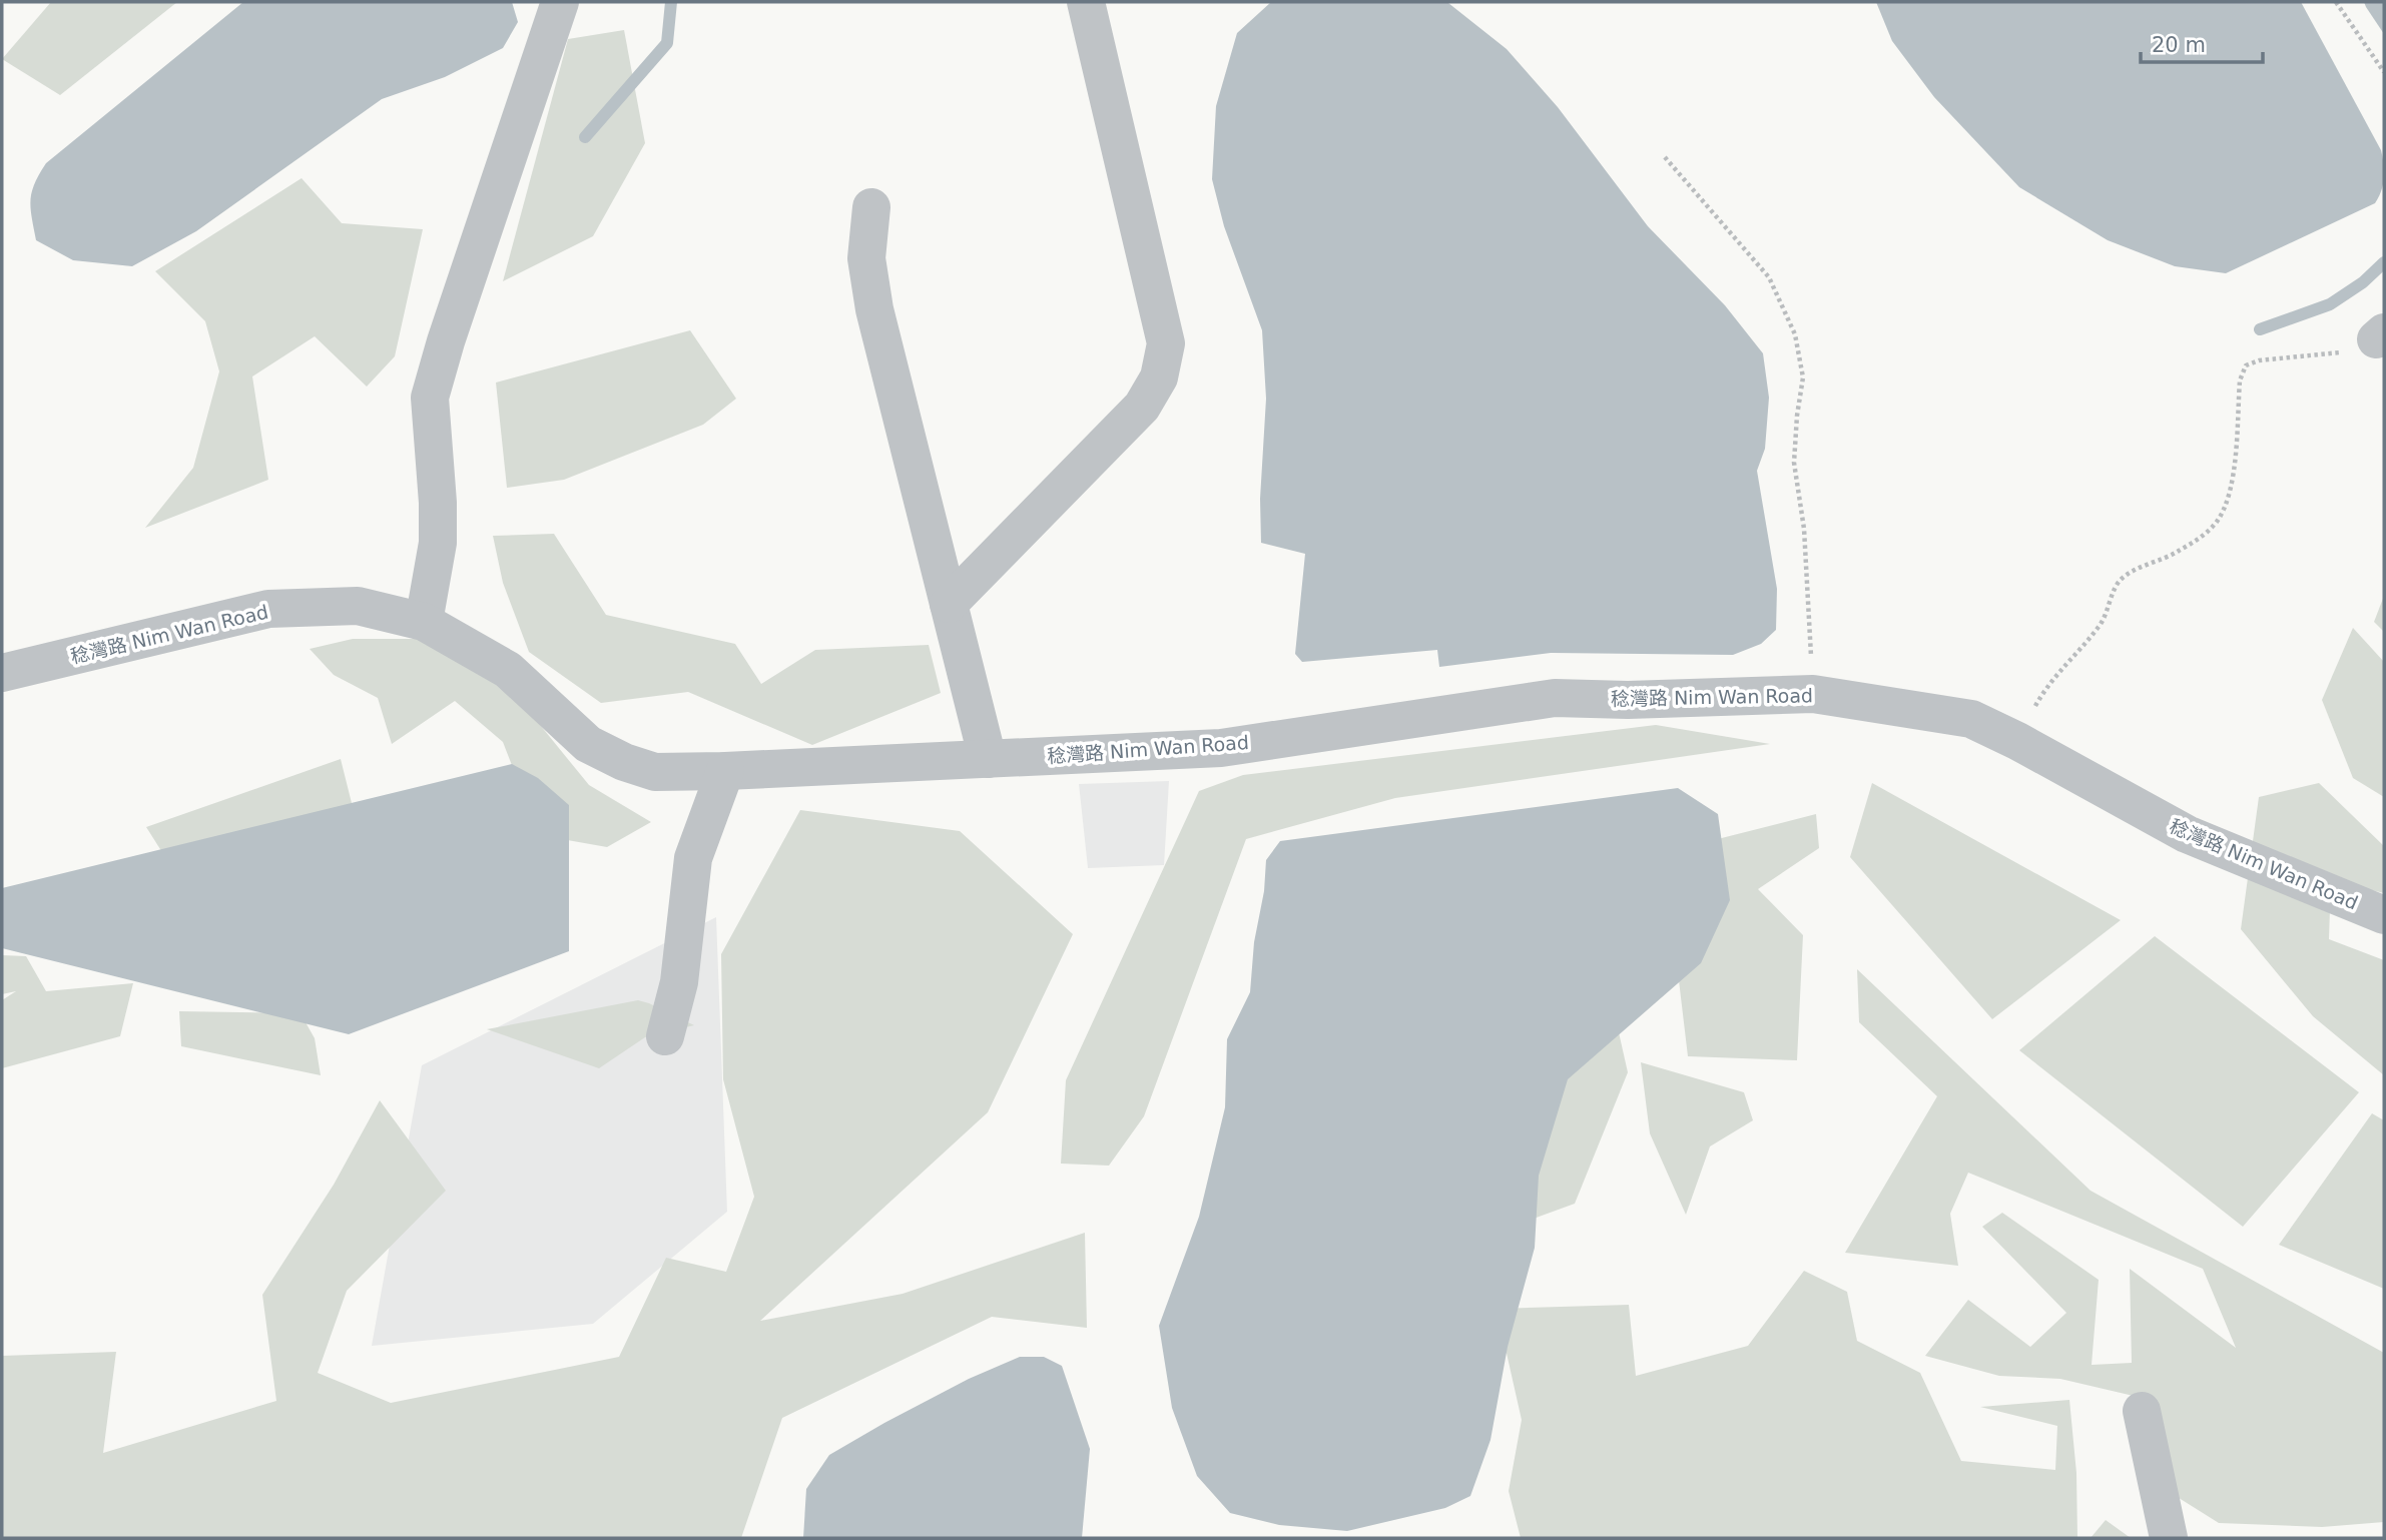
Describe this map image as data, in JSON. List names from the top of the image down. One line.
{"streets":{"street":["稔灣路 Nim Wan Road"]},"scale_bar":"20 m"}
